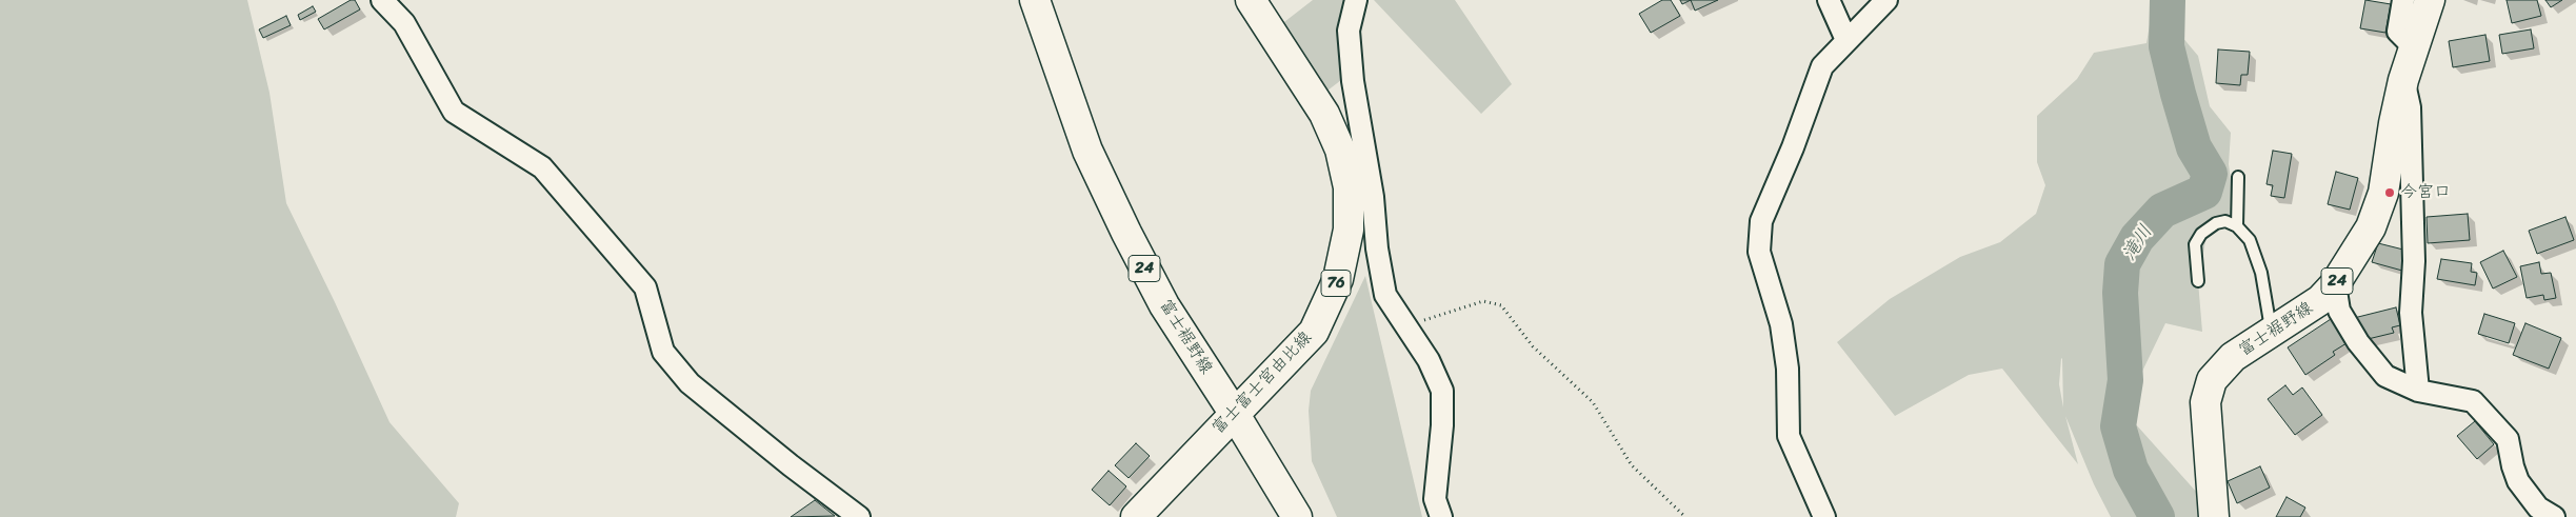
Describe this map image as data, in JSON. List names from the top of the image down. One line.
{"streets":{"main road":["24","76","富士裾野線","富士富士宮由比線"]},"crossings":[["富士裾野線","富士富士宮由比線"]],"water":["滝川"],"places":["今宮口"]}
